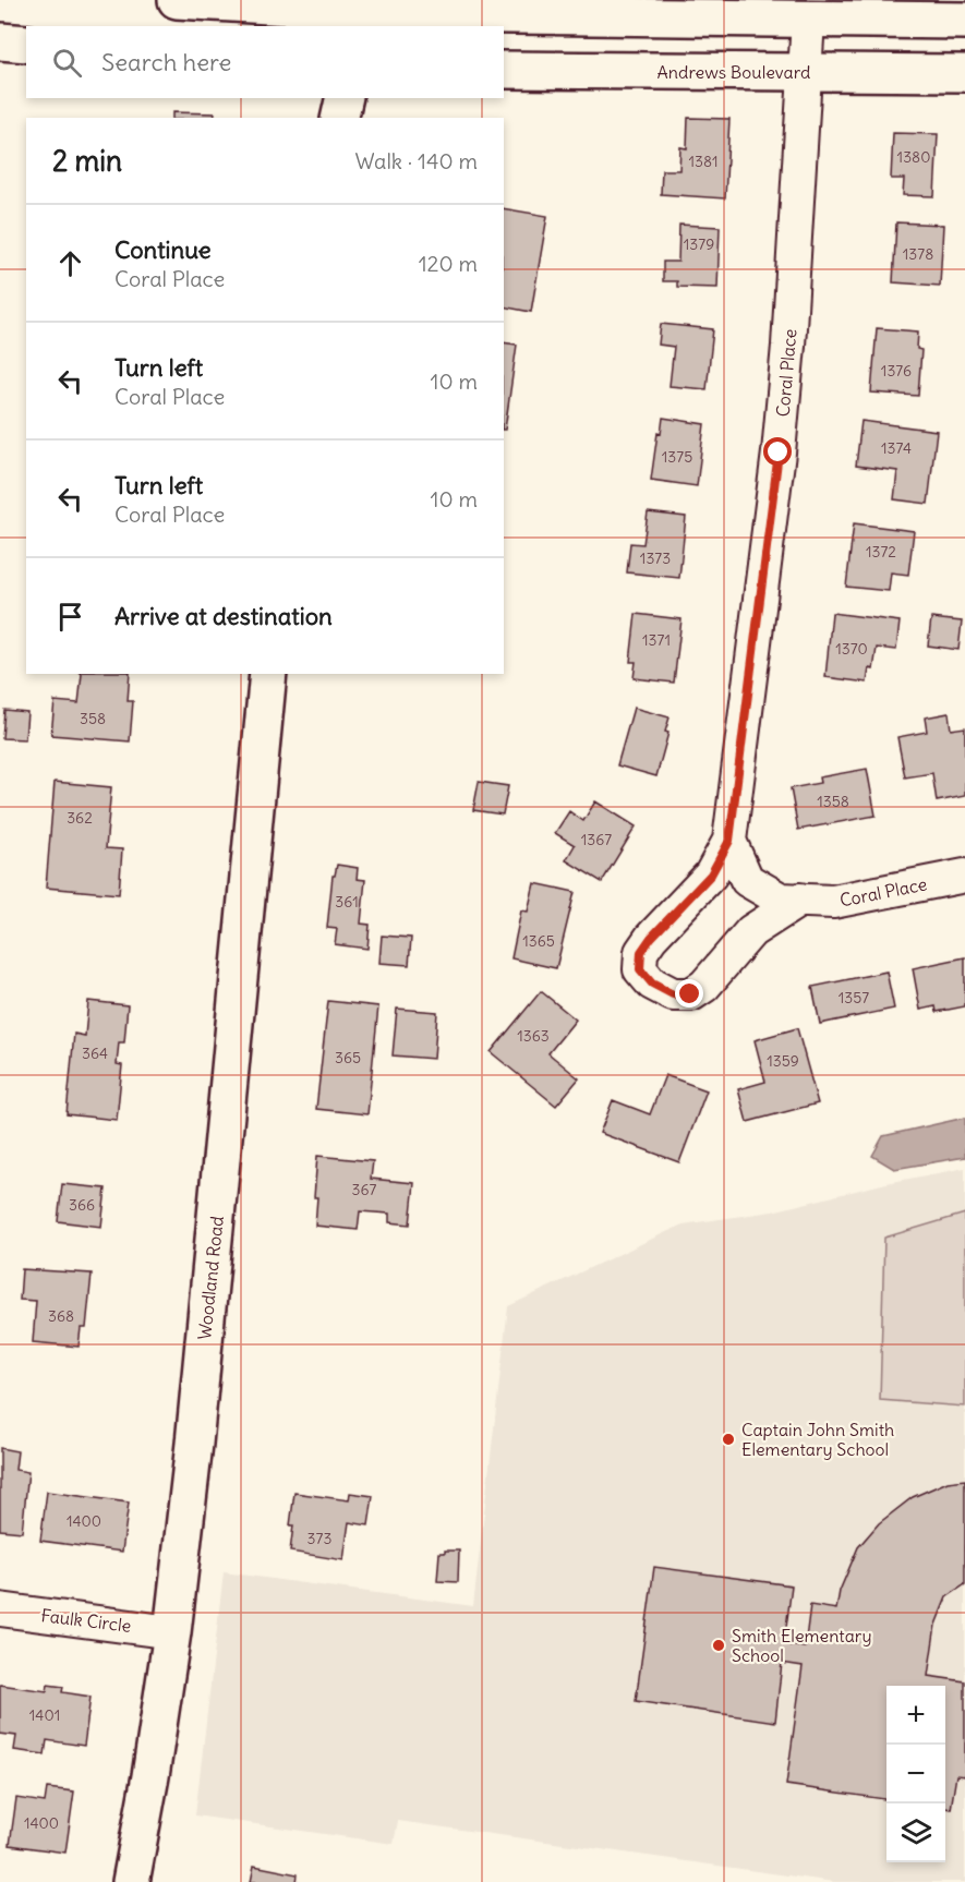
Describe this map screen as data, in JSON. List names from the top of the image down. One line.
{"streets":{"street":["Andrews Boulevard","Coral Place","Woodland Road","Faulk Circle"]},"crossings":[["Andrews Boulevard","Coral Place"],["Woodland Road","Faulk Circle"]],"places":["Captain John Smith Elementary School","Smith Elementary School"],"house_numbers":["1380","1381","1379","1378","1376","1374","1375","1372","1373","1371","1370","358","1358","362","1367","361","1365","1357","1363","364","365","1359","367","366","368","1400","373","1401","1400"],"page":{"search":"Search here","heading":["2 min","Walk · 140 m"],"list":[["Continue","Coral Place","120 m"],["Turn left","Coral Place","10 m"],["Turn left","Coral Place","10 m"],"Arrive at destination"],"map_buttons":["+","−"]}}
